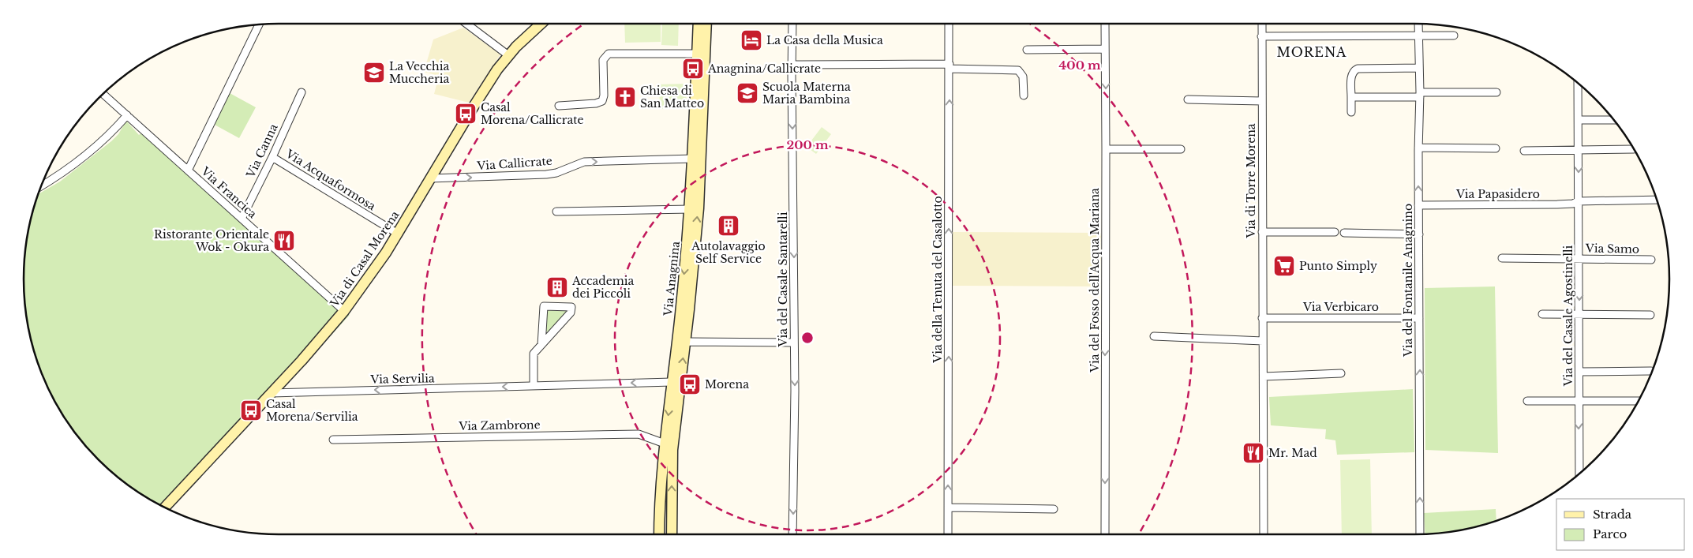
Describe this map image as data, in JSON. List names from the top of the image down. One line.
{"streets":{"main road":["Via di Casal Morena","Via Anagnina"],"street":["Via Canna","Via Callicrate","Via Acquaformosa","Via di Torre Morena","Via Francica","Via Papasidero","Via Samo","Via del Casale Santarelli","Via della Tenuta del Casalotto","Via del Fosso dell'Acqua Mariana","Via del Fontanile Anagnino","Via Verbicaro","Via del Casale Agostinelli","Via Servilia","Via Zambrone"]},"crossings":[["Via Canna","Via Acquaformosa"],["Via Canna","Via Francica"],["Via Callicrate","Via di Casal Morena"],["Via Callicrate","Via Anagnina"],["Via Acquaformosa","Via di Casal Morena"],["Via di Torre Morena","Via Verbicaro"],["Via Francica","Via di Casal Morena"],["Via Papasidero","Via del Fontanile Anagnino"],["Via Papasidero","Via del Casale Agostinelli"],["Via Samo","Via del Casale Agostinelli"],["Via di Casal Morena","Via Servilia"],["Via Anagnina","Via Servilia"],["Via Anagnina","Via Zambrone"],["Via del Fontanile Anagnino","Via Verbicaro"]],"one_way":["Via del Casale Santarelli","Via della Tenuta del Casalotto","Via del Fosso dell'Acqua Mariana","Via del Fontanile Anagnino","Via del Casale Agostinelli","Via Servilia"],"districts":["MORENA"],"places":{"hotel":["La Casa della Musica"],"bus stop":["Anagnina/Callicrate","Casal Morena/Callicrate","Morena","Casal Morena/Servilia"],"school or university":["La Vecchia Muccheria","Scuola Materna Maria Bambina"],"church":["Chiesa di San Matteo"],"building":["Autolavaggio Self Service","Accademia dei Piccoli"],"restaurant":["Ristorante Orientale Wok - Okura","Mr. Mad"],"supermarket":["Punto Simply"]},"legend":["Strada","Parco"],"rings":["400 m","200 m"]}
